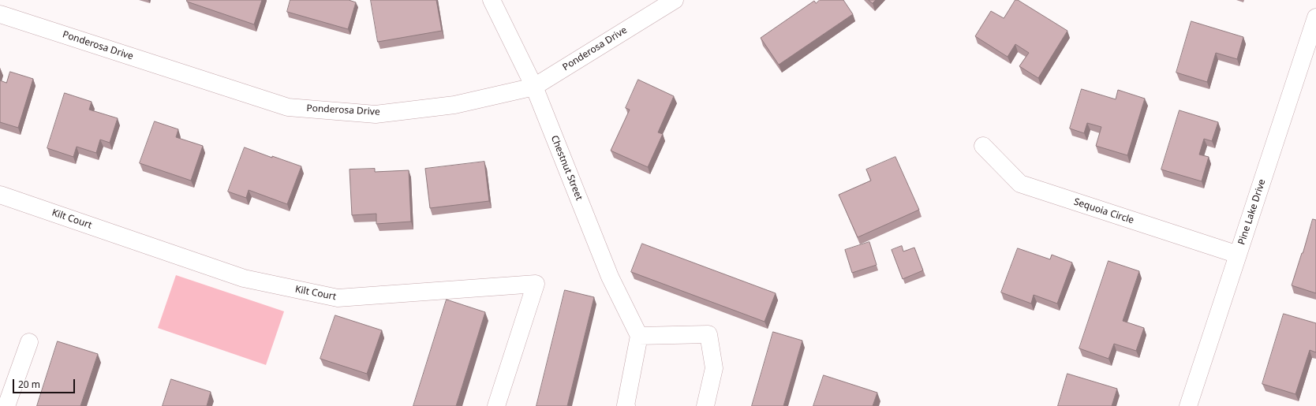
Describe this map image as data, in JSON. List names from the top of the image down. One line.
{"streets":{"street":["Ponderosa Drive","Chestnut Street","Sequoia Circle","Pine Lake Drive","Kilt Court"]},"crossings":[["Ponderosa Drive","Chestnut Street"],["Sequoia Circle","Pine Lake Drive"]],"scale_bar":"20 m"}
